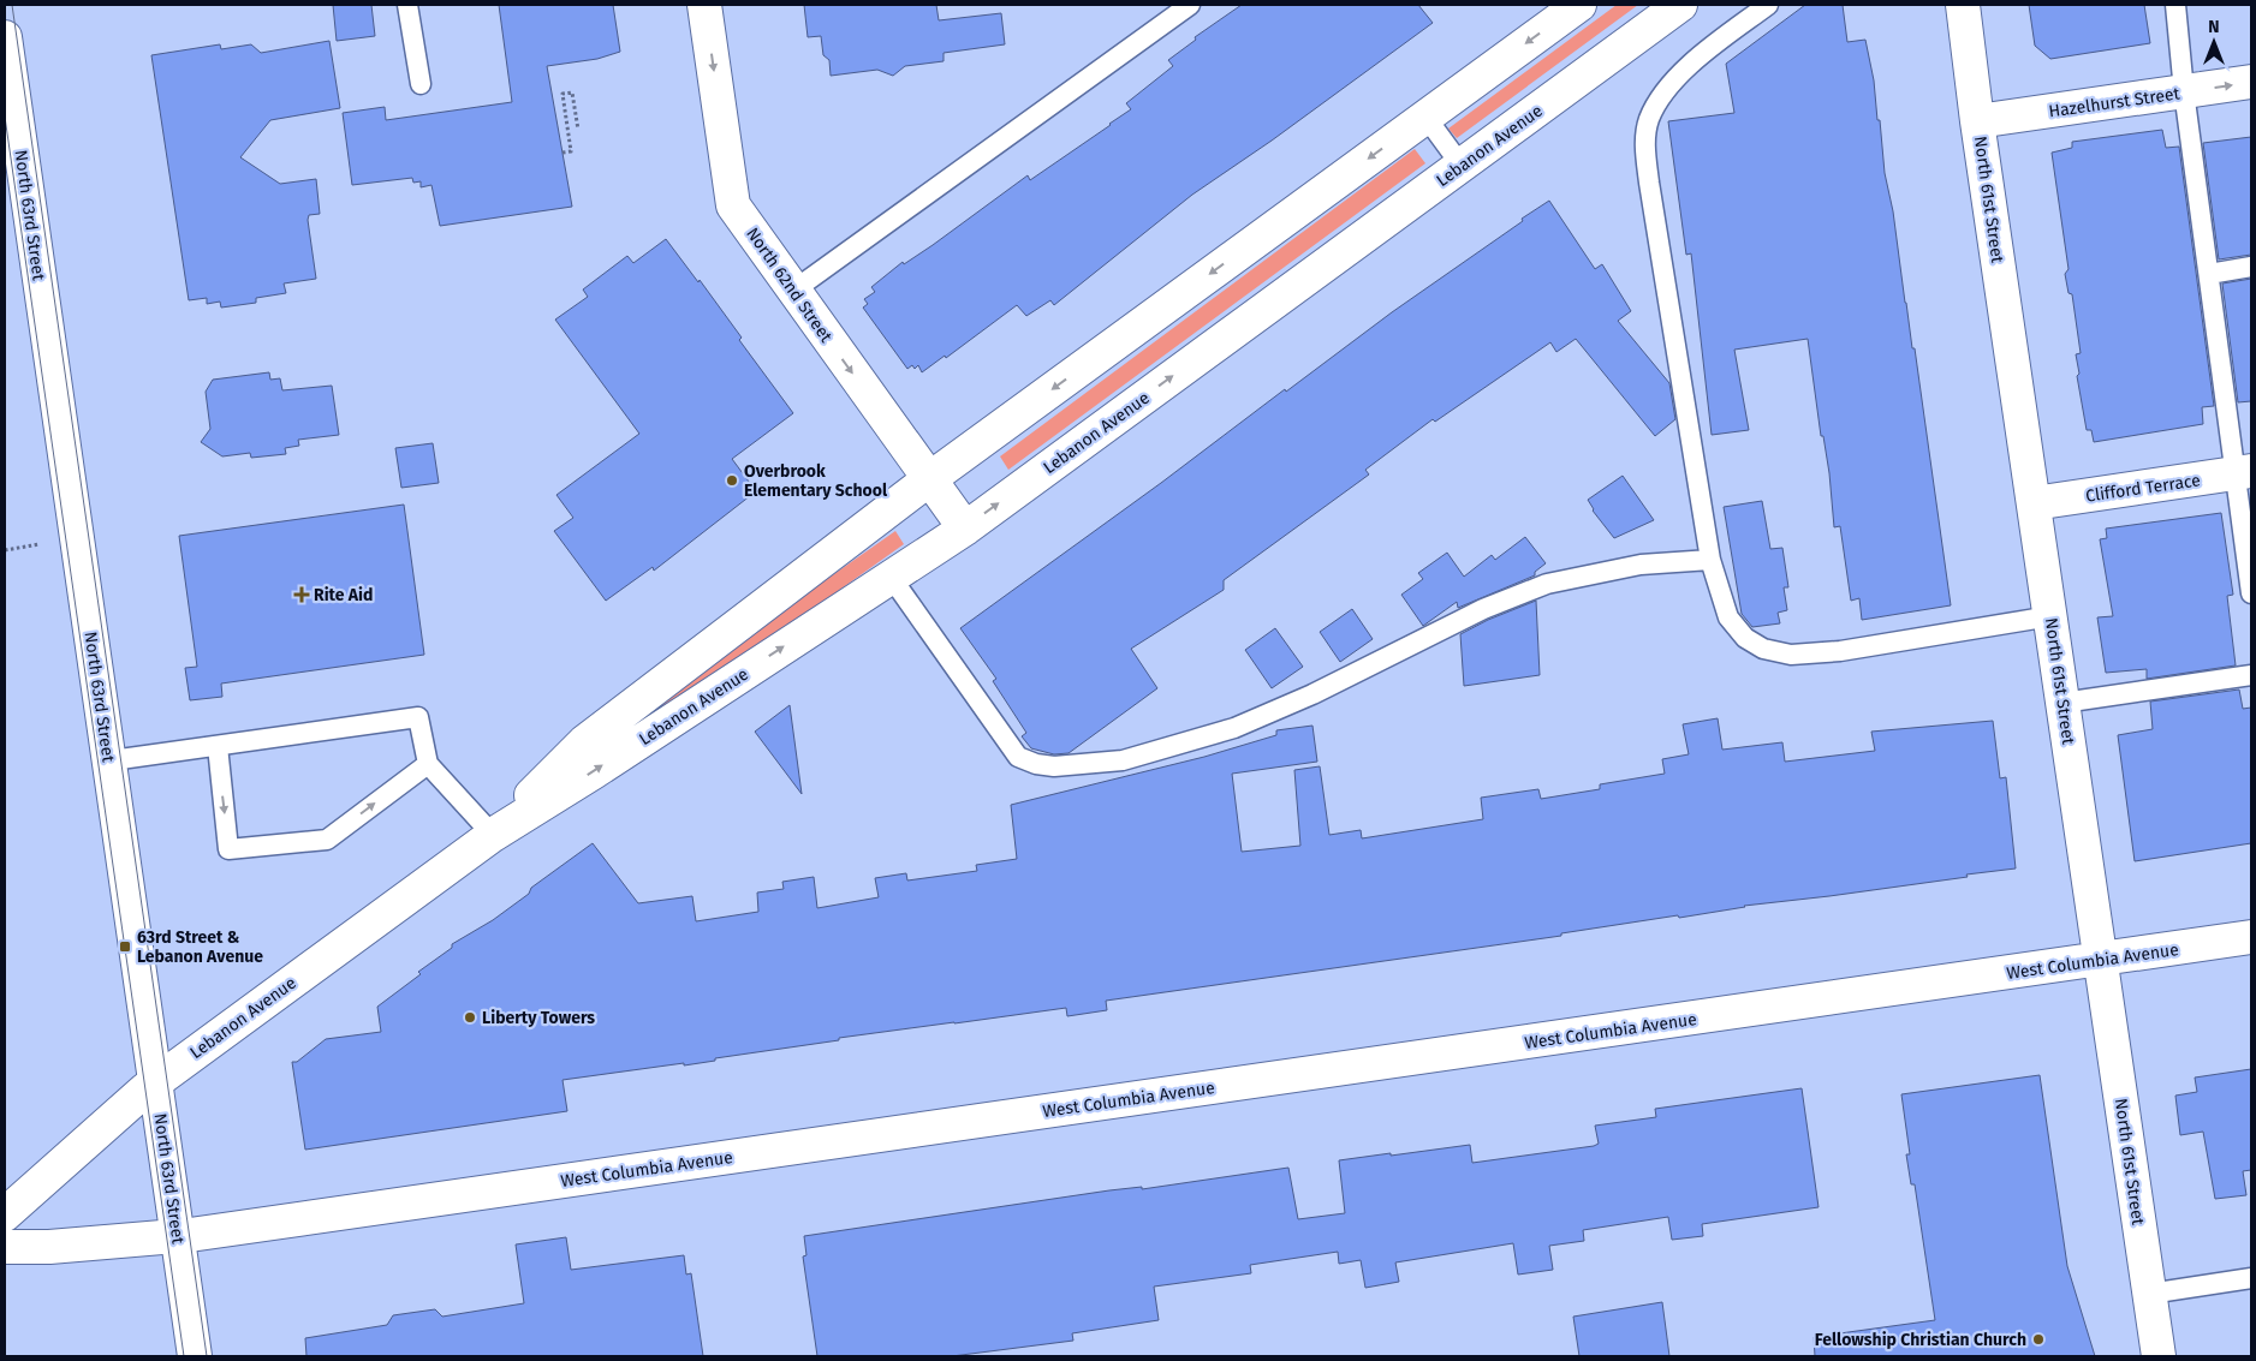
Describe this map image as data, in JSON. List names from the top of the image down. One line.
{"streets":{"street":["Hazelhurst Street","Lebanon Avenue","North 61st Street","North 63rd Street","North 62nd Street","Clifford Terrace","West Columbia Avenue"]},"crossings":[["Hazelhurst Street","North 61st Street"],["Lebanon Avenue","North 63rd Street"],["Lebanon Avenue","North 62nd Street"],["North 61st Street","Clifford Terrace"],["North 61st Street","West Columbia Avenue"],["North 63rd Street","West Columbia Avenue"]],"one_way":["North 62nd Street"],"places":{"other":["Overbrook Elementary School","Liberty Towers","Fellowship Christian Church"],"health":["Rite Aid"],"transit":["63rd Street & Lebanon Avenue"]},"north":"top"}
